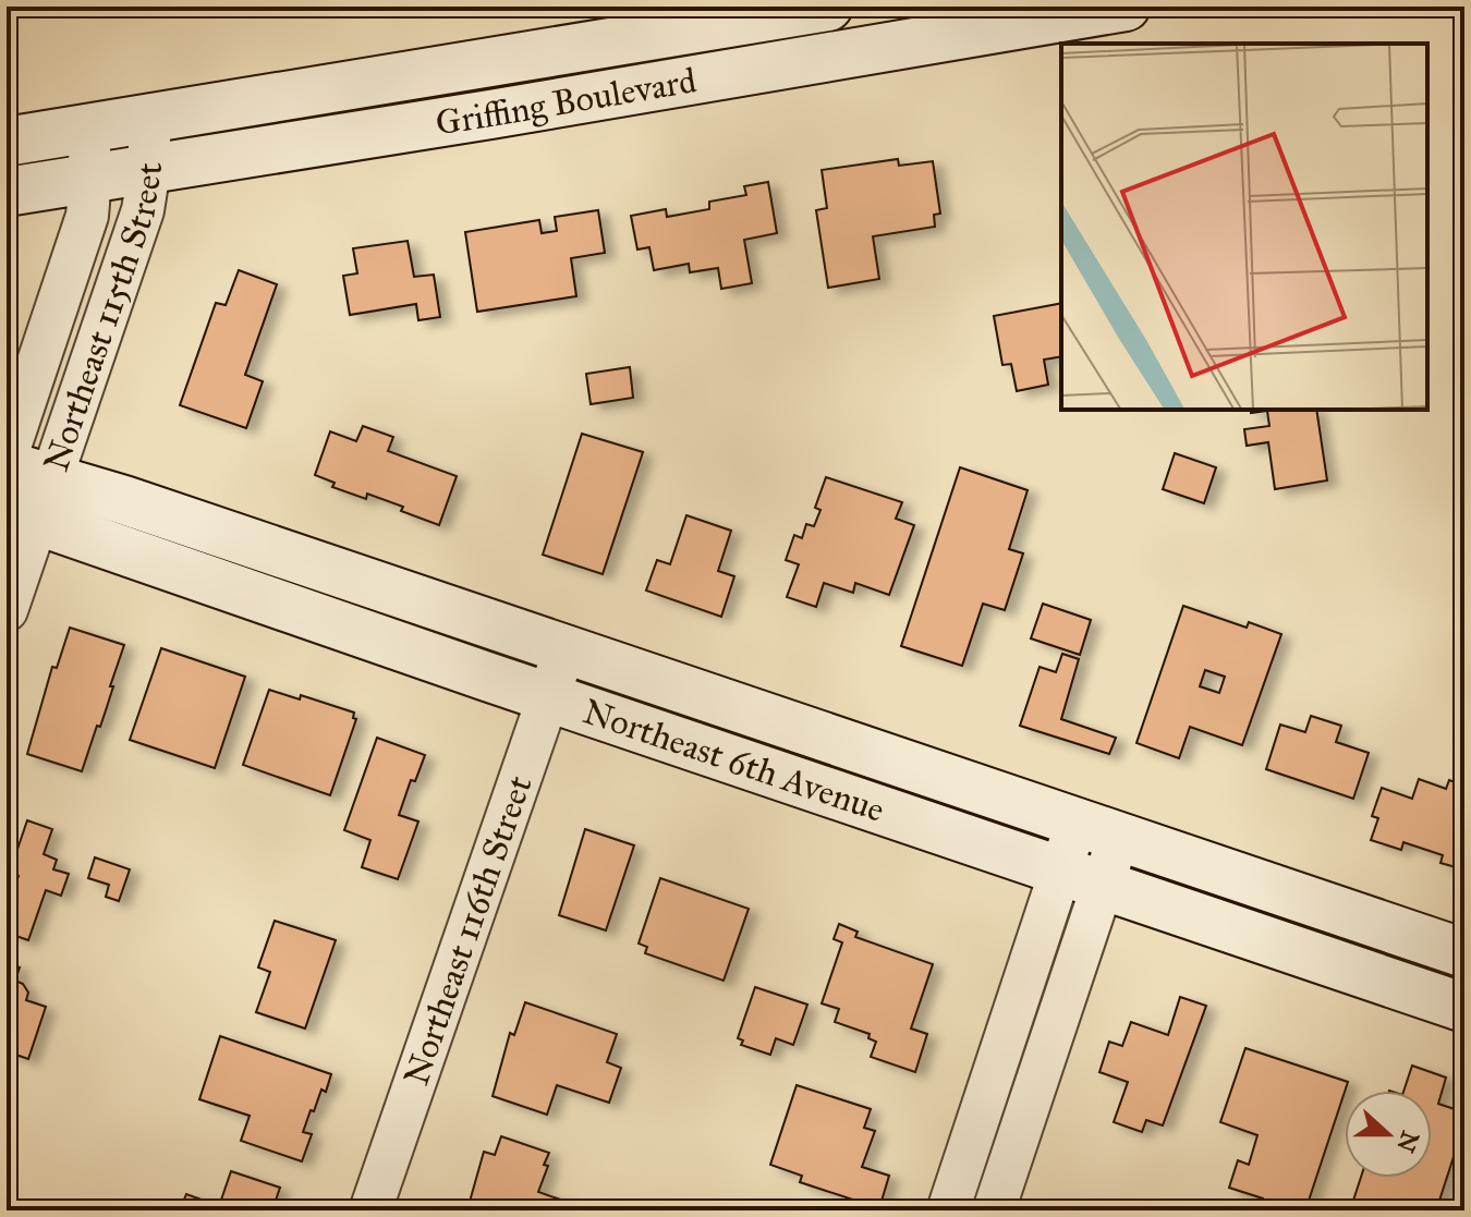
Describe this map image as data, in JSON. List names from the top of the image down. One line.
{"streets":{"main road":["Griffing Boulevard","Northeast 6th Avenue"],"street":["Northeast 115th Street","Northeast 116th Street"]},"crossings":[["Griffing Boulevard","Northeast 115th Street"],["Northeast 115th Street","Northeast 6th Avenue"],["Northeast 6th Avenue","Northeast 116th Street"]],"north":"right"}
